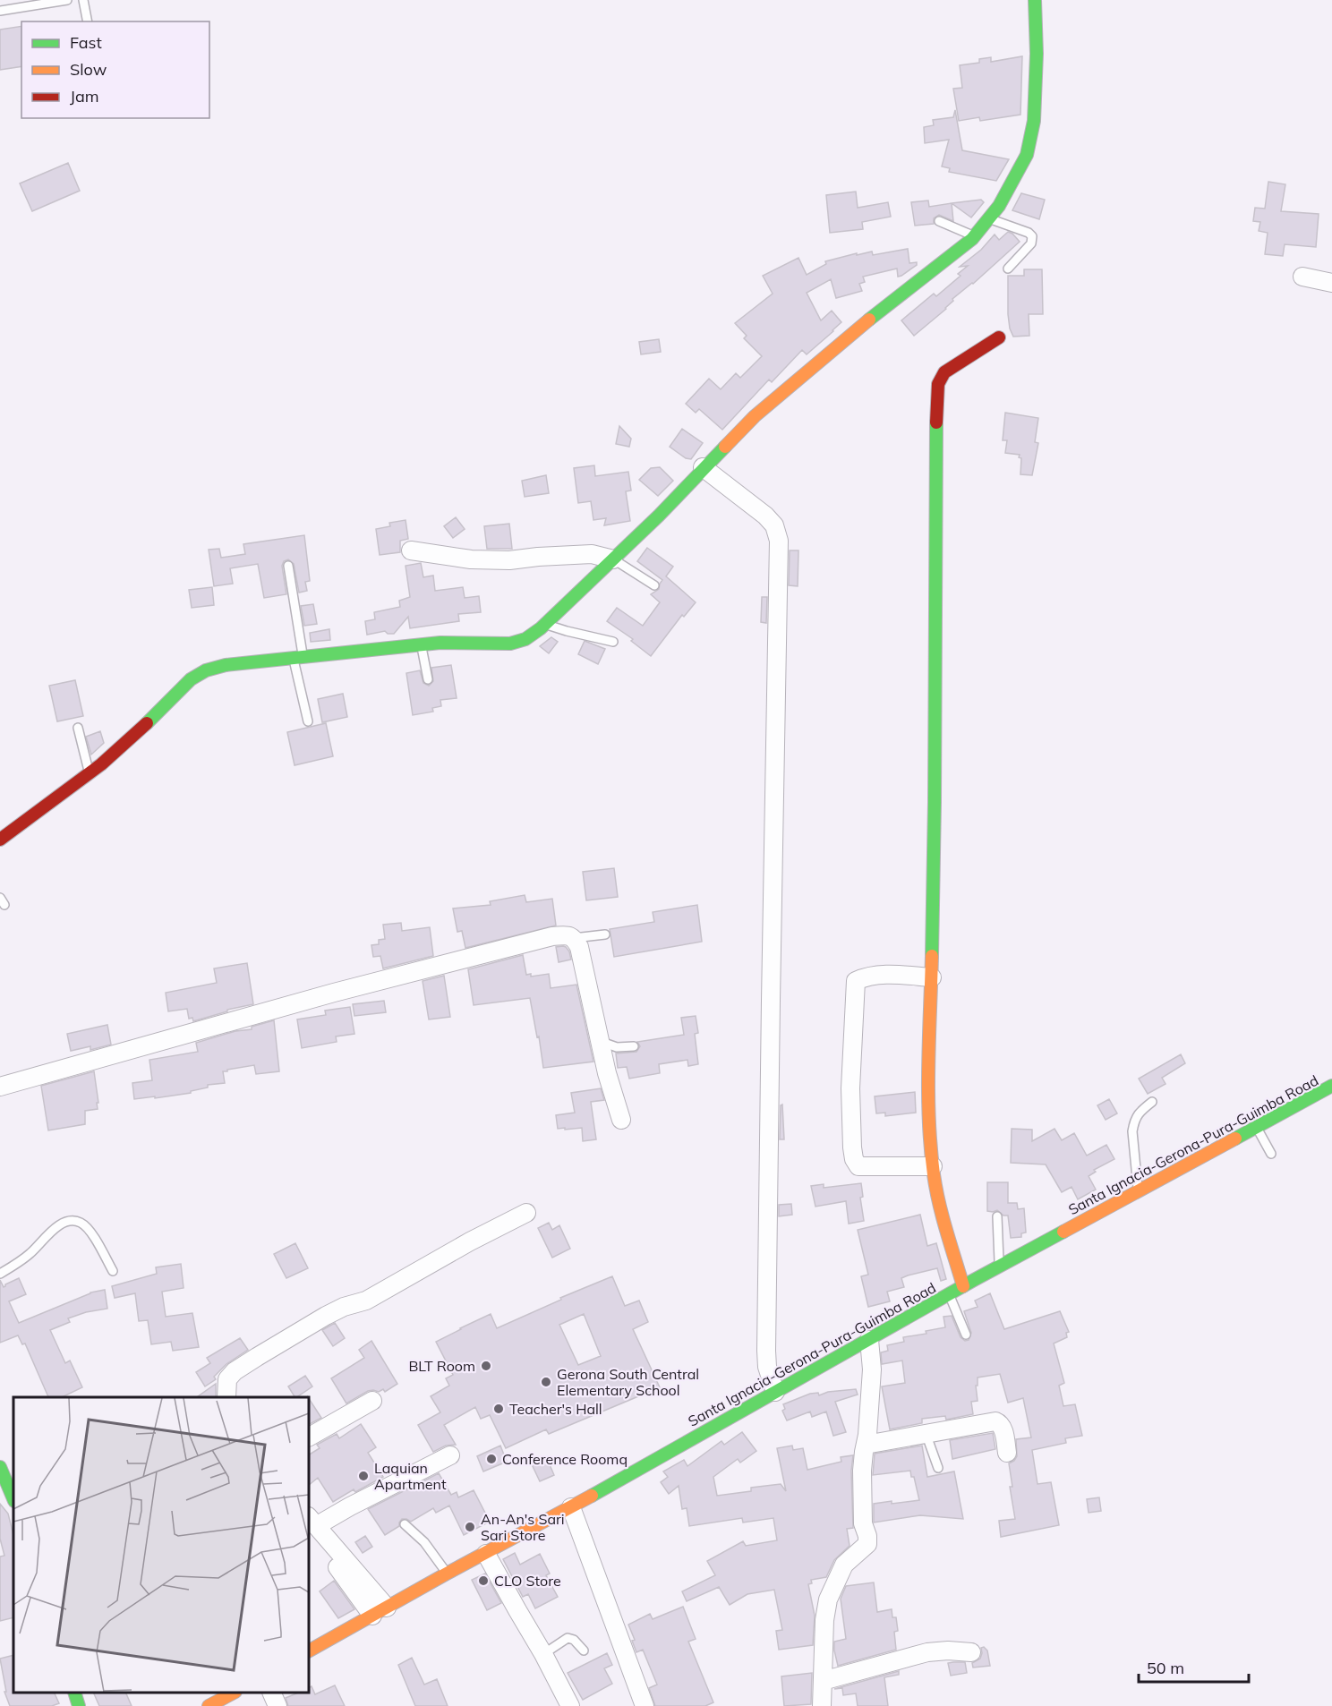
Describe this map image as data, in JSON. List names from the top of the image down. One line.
{"streets":{"street":["Santa Ignacia-Gerona-Pura-Guimba Road"]},"places":["BLT Room","Gerona South Central Elementary School","Teacher's Hall","Conference Roomq","Laquian Apartment","An-An's Sari Sari Store","CLO Store"],"legend":["Fast","Slow","Jam"],"scale_bar":"50 m"}
